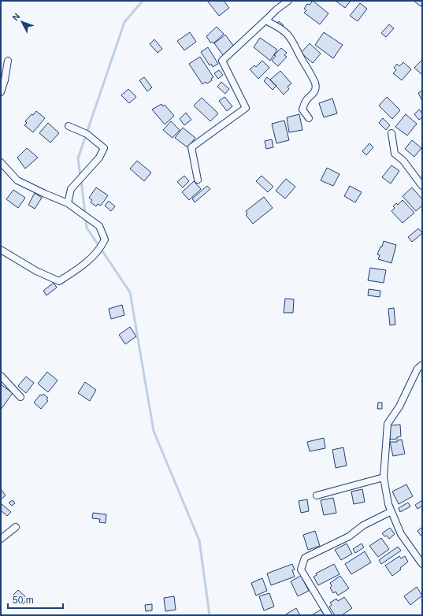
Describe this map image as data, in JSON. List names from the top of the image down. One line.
{"scale_bar":"50 m","north":"top left"}
